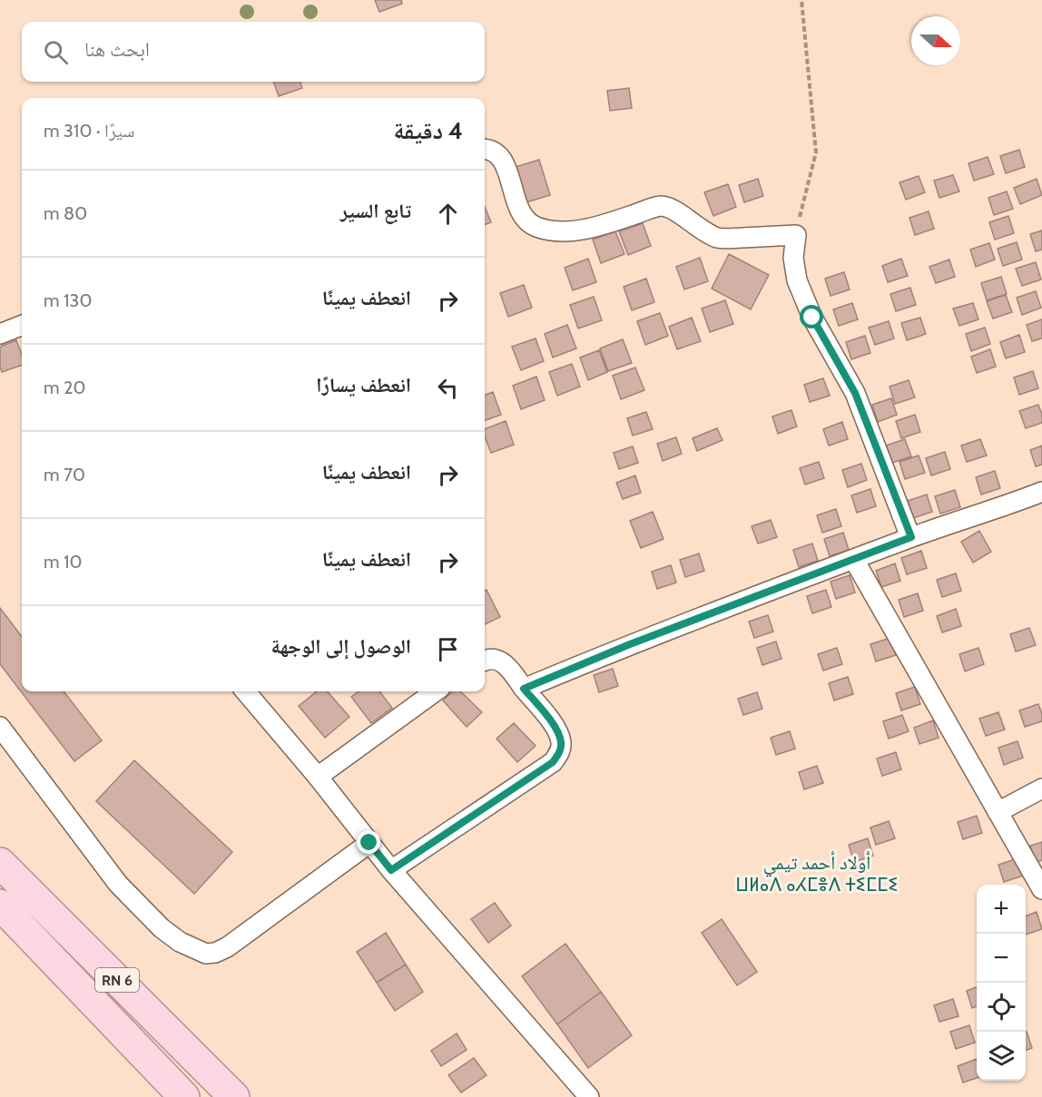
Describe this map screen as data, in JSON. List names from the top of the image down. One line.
{"streets":{"main road":["RN 6"]},"districts":["أولاد أحمد تيمي ⵡⵍⴰⴷ ⴰⵃⵎⴻⴷ ⵜⵉⵎⵎⵉ"],"north":"right","page":{"search":"ابحث هنا","heading":["4 دقيقة","سيرًا · 310 m"],"list":[["تابع السير","80 m"],["انعطف يمينًا","130 m"],["انعطف يسارًا","20 m"],["انعطف يمينًا","70 m"],["انعطف يمينًا","10 m"],"الوصول إلى الوجهة"],"map_buttons":["+","−"]}}
